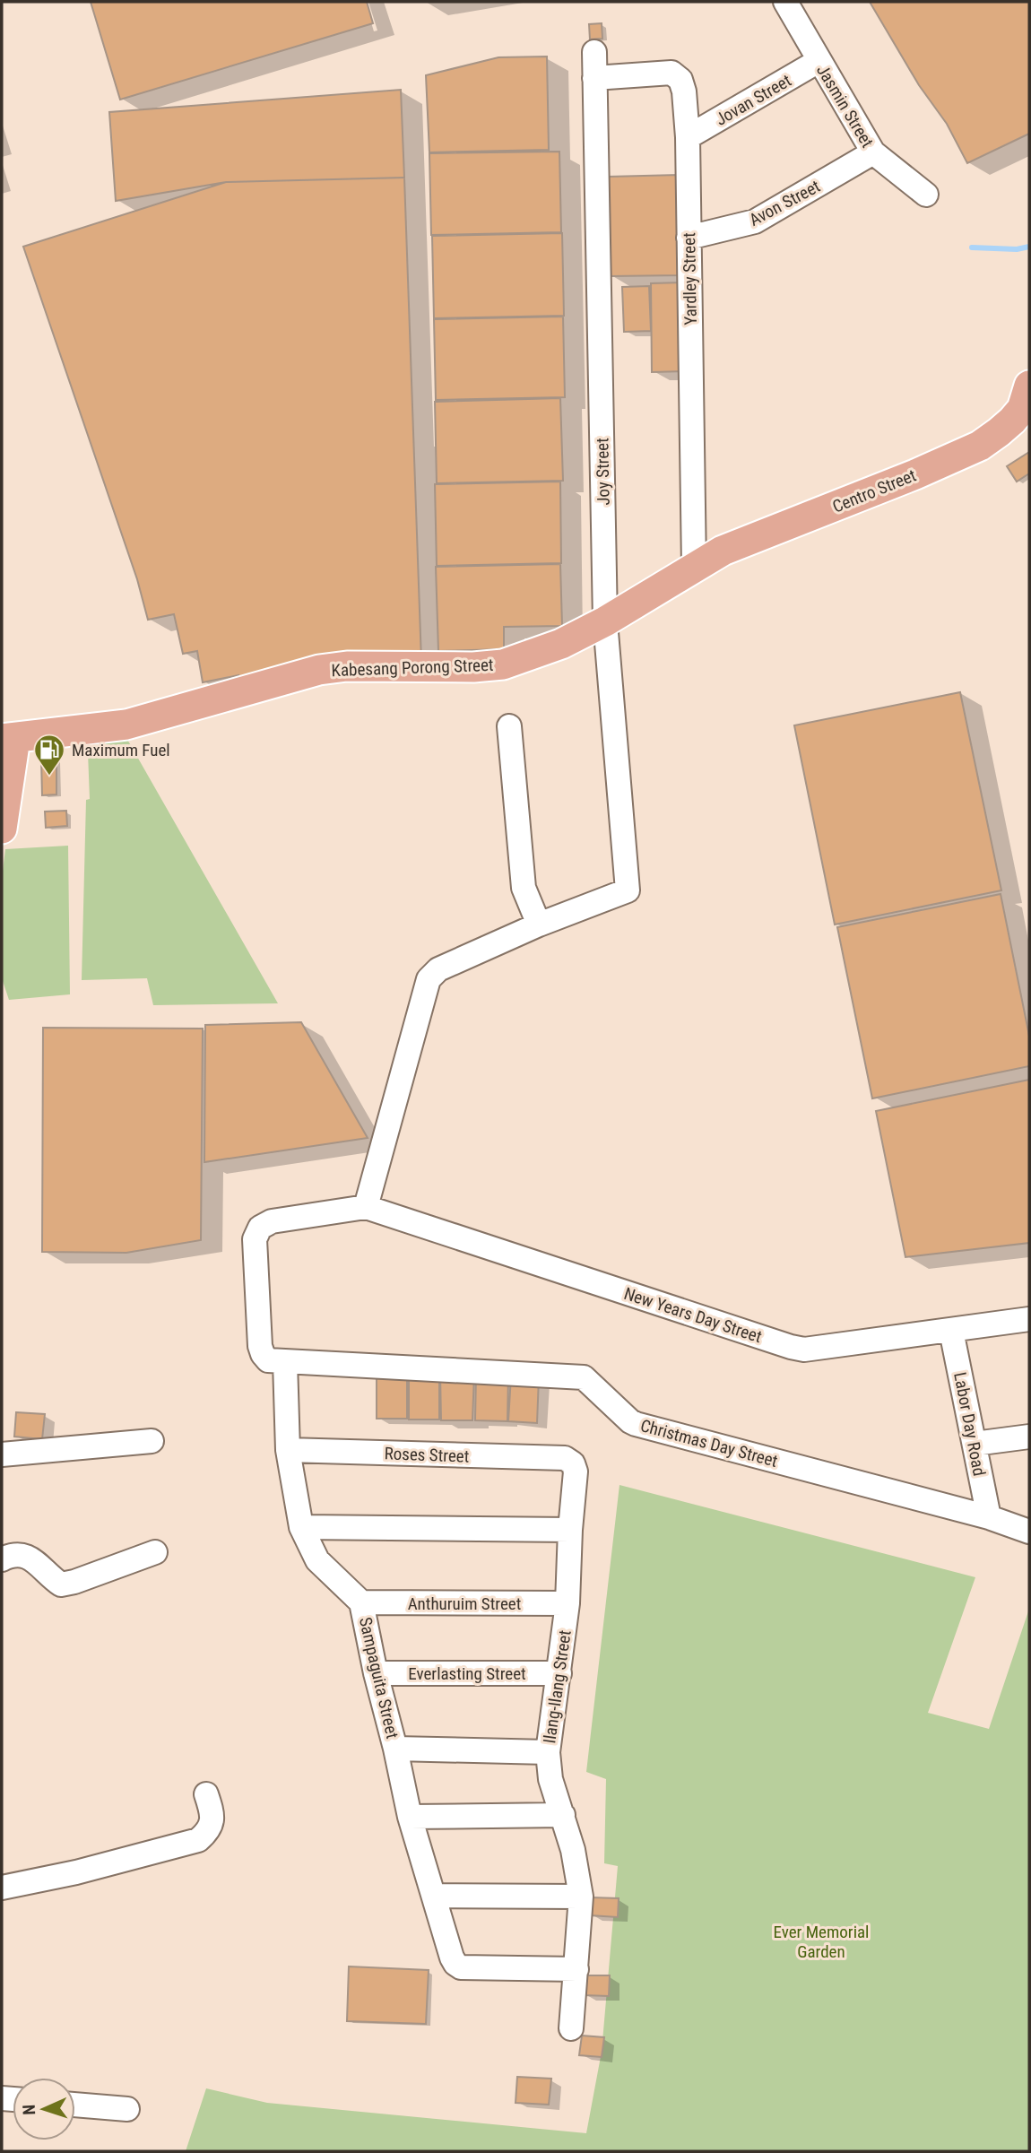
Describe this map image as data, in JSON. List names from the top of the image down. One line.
{"streets":{"main road":["Centro Street","Kabesang Porong Street"],"street":["Jovan Street","Jasmin Street","Avon Street","Yardley Street","Joy Street","New Years Day Street","Labor Day Road","Christmas Day Street","Roses Street","Anthuruim Street","Everlasting Street","Sampaguita Street","Ilang-Ilang Street"]},"crossings":[["Jovan Street","Jasmin Street"],["Jovan Street","Yardley Street"],["Jasmin Street","Avon Street"],["Avon Street","Yardley Street"],["Yardley Street","Joy Street"],["Yardley Street","Centro Street"],["Yardley Street","Kabesang Porong Street"],["Joy Street","Kabesang Porong Street"],["Centro Street","Kabesang Porong Street"],["New Years Day Street","Labor Day Road"],["Labor Day Road","Christmas Day Street"],["Christmas Day Street","Sampaguita Street"],["Roses Street","Sampaguita Street"],["Roses Street","Ilang-Ilang Street"],["Anthuruim Street","Sampaguita Street"],["Anthuruim Street","Ilang-Ilang Street"],["Everlasting Street","Sampaguita Street"],["Everlasting Street","Ilang-Ilang Street"],["Sampaguita Street","Ilang-Ilang Street"]],"parks":["Ever Memorial Garden"],"places":{"fuel station":["Maximum Fuel"]},"north":"left"}
